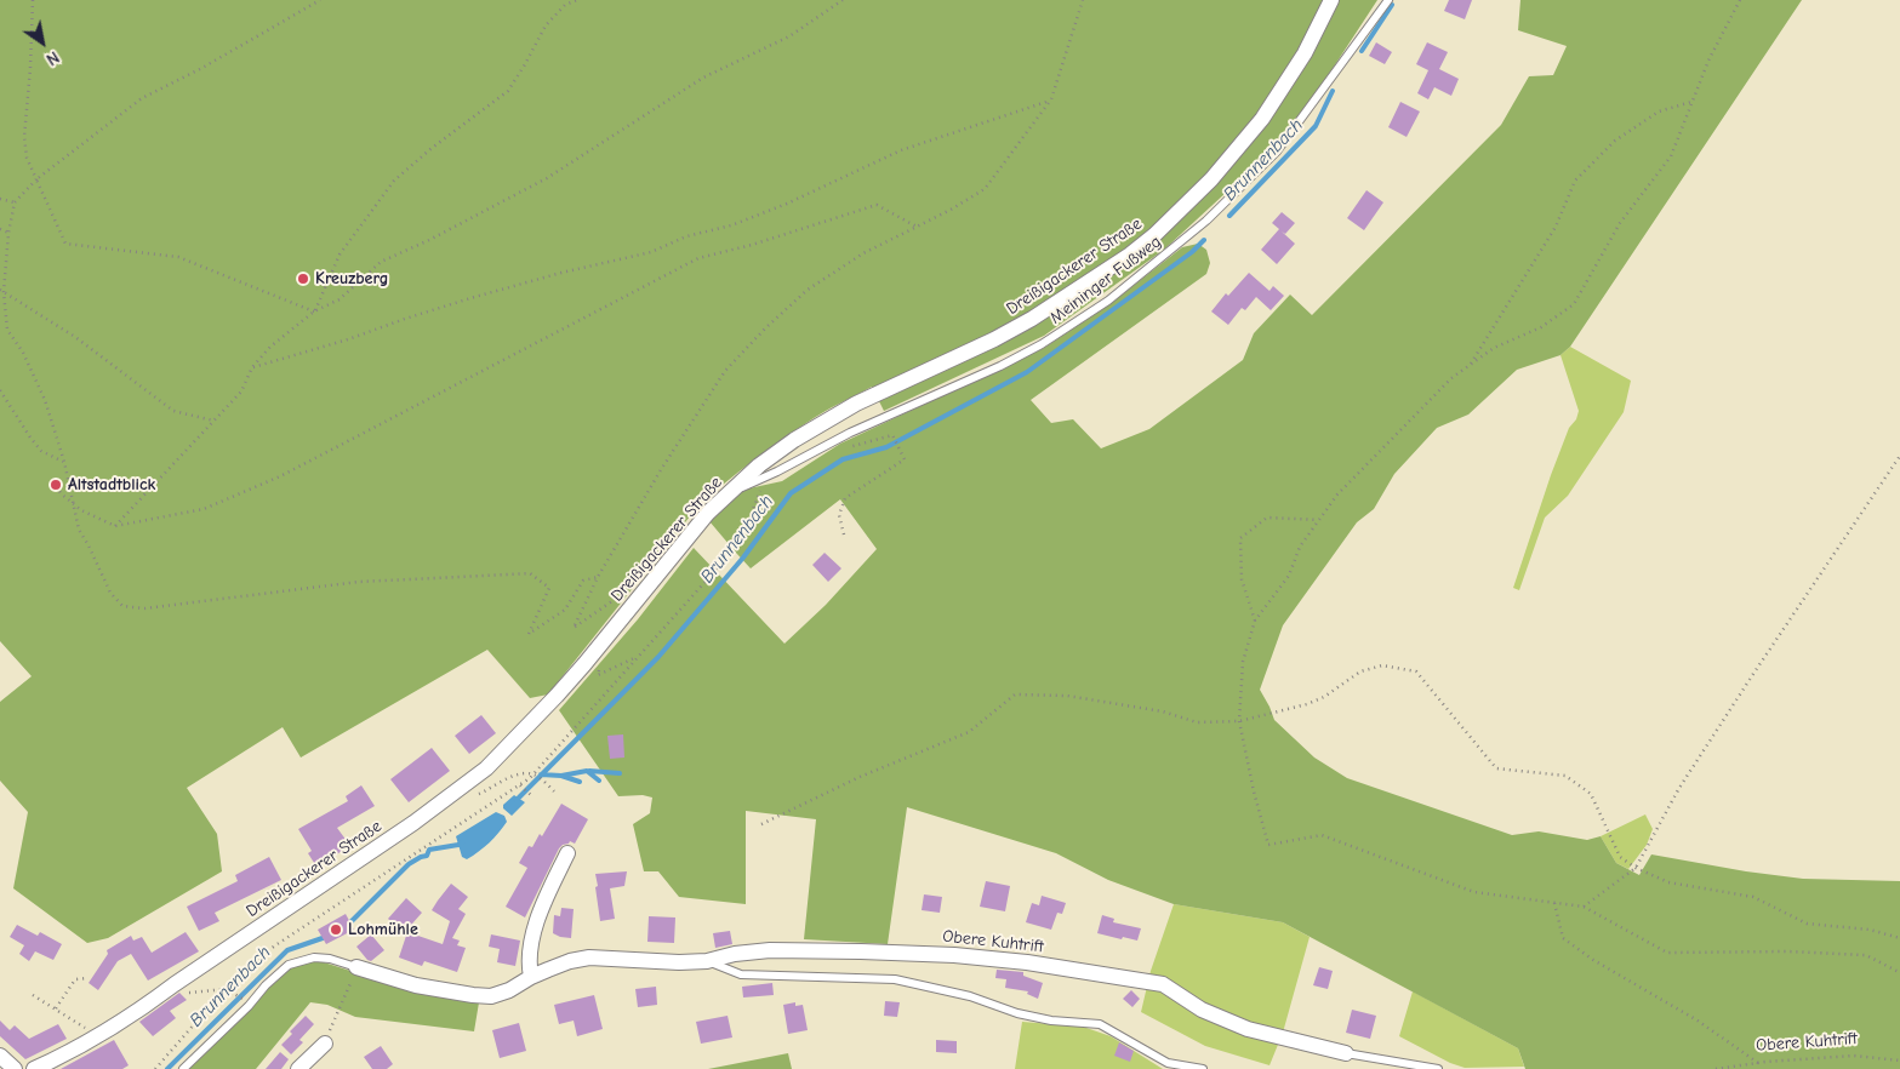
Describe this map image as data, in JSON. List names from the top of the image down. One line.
{"streets":{"street":["Dreißigackerer Straße","Obere Kuhtrift"],"lane":["Meininger Fußweg"]},"crossings":[["Dreißigackerer Straße","Meininger Fußweg"]],"water":["Brunnenbach"],"places":["Kreuzberg","Altstadtblick","Lohmühle"],"north":"bottom right"}
